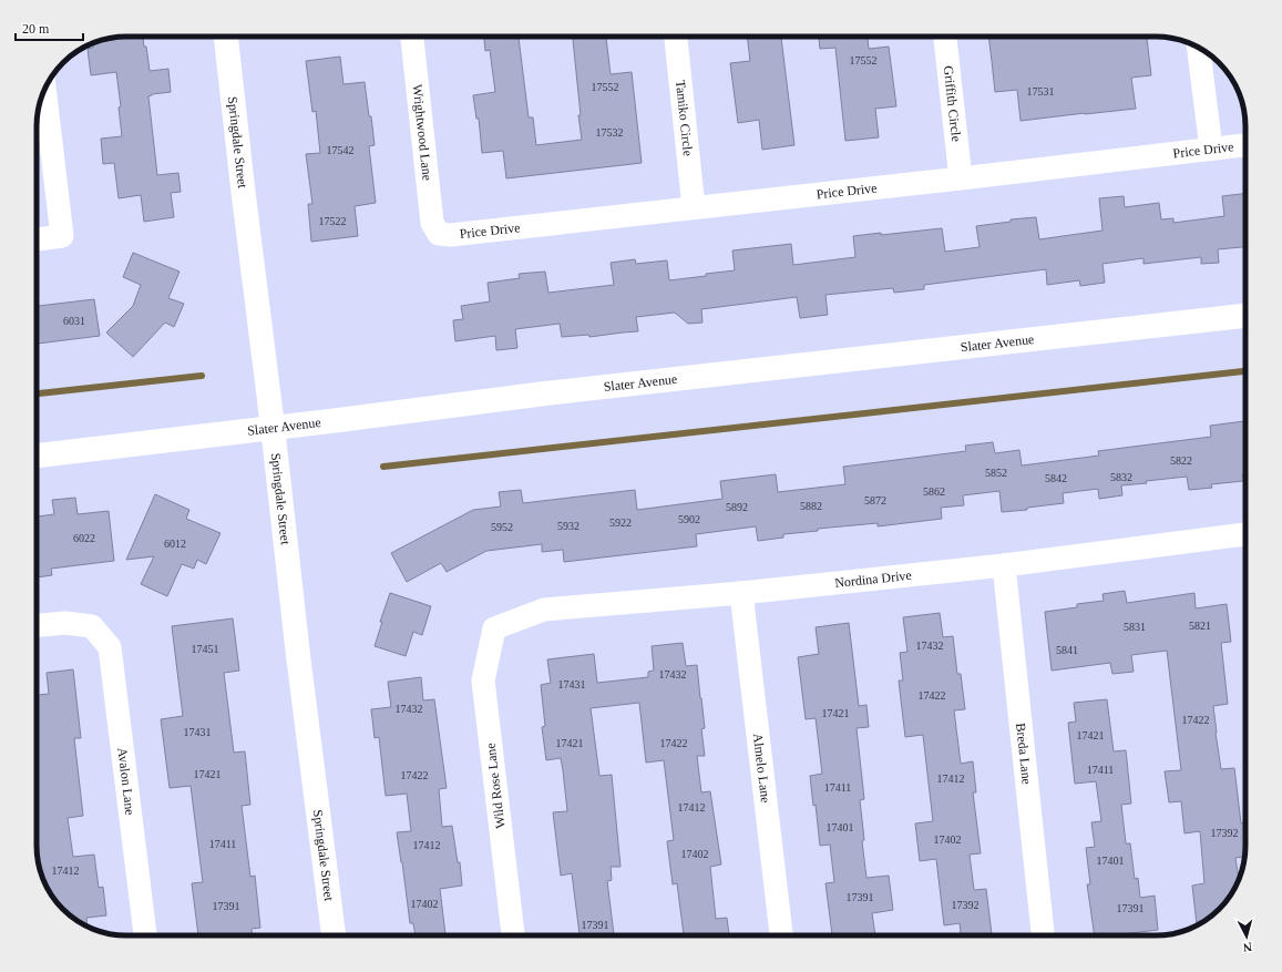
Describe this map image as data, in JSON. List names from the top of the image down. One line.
{"streets":{"street":["Griffith Circle","Tamiko Circle","Wrightwood Lane","Springdale Street","Price Drive","Slater Avenue","Nordina Drive","Breda Lane","Almelo Lane","Avalon Lane","Wild Rose Lane"]},"crossings":[["Griffith Circle","Price Drive"],["Tamiko Circle","Price Drive"],["Wrightwood Lane","Price Drive"],["Springdale Street","Slater Avenue"],["Nordina Drive","Breda Lane"],["Nordina Drive","Almelo Lane"],["Nordina Drive","Wild Rose Lane"]],"house_numbers":["17552","17552","17531","17532","17542","17522","6031","5822","5852","5832","5842","5862","5872","5882","5892","5902","5922","5932","5952","6022","6012","5821","5831","17432","17451","5841","17432","17431","17422","17432","17421","17422","17431","17421","17421","17422","17411","17421","17422","17412","17411","17412","17401","17392","17402","17411","17412","17402","17401","17412","17391","17402","17392","17391","17391","17391"],"scale_bar":"20 m","north":"bottom"}
